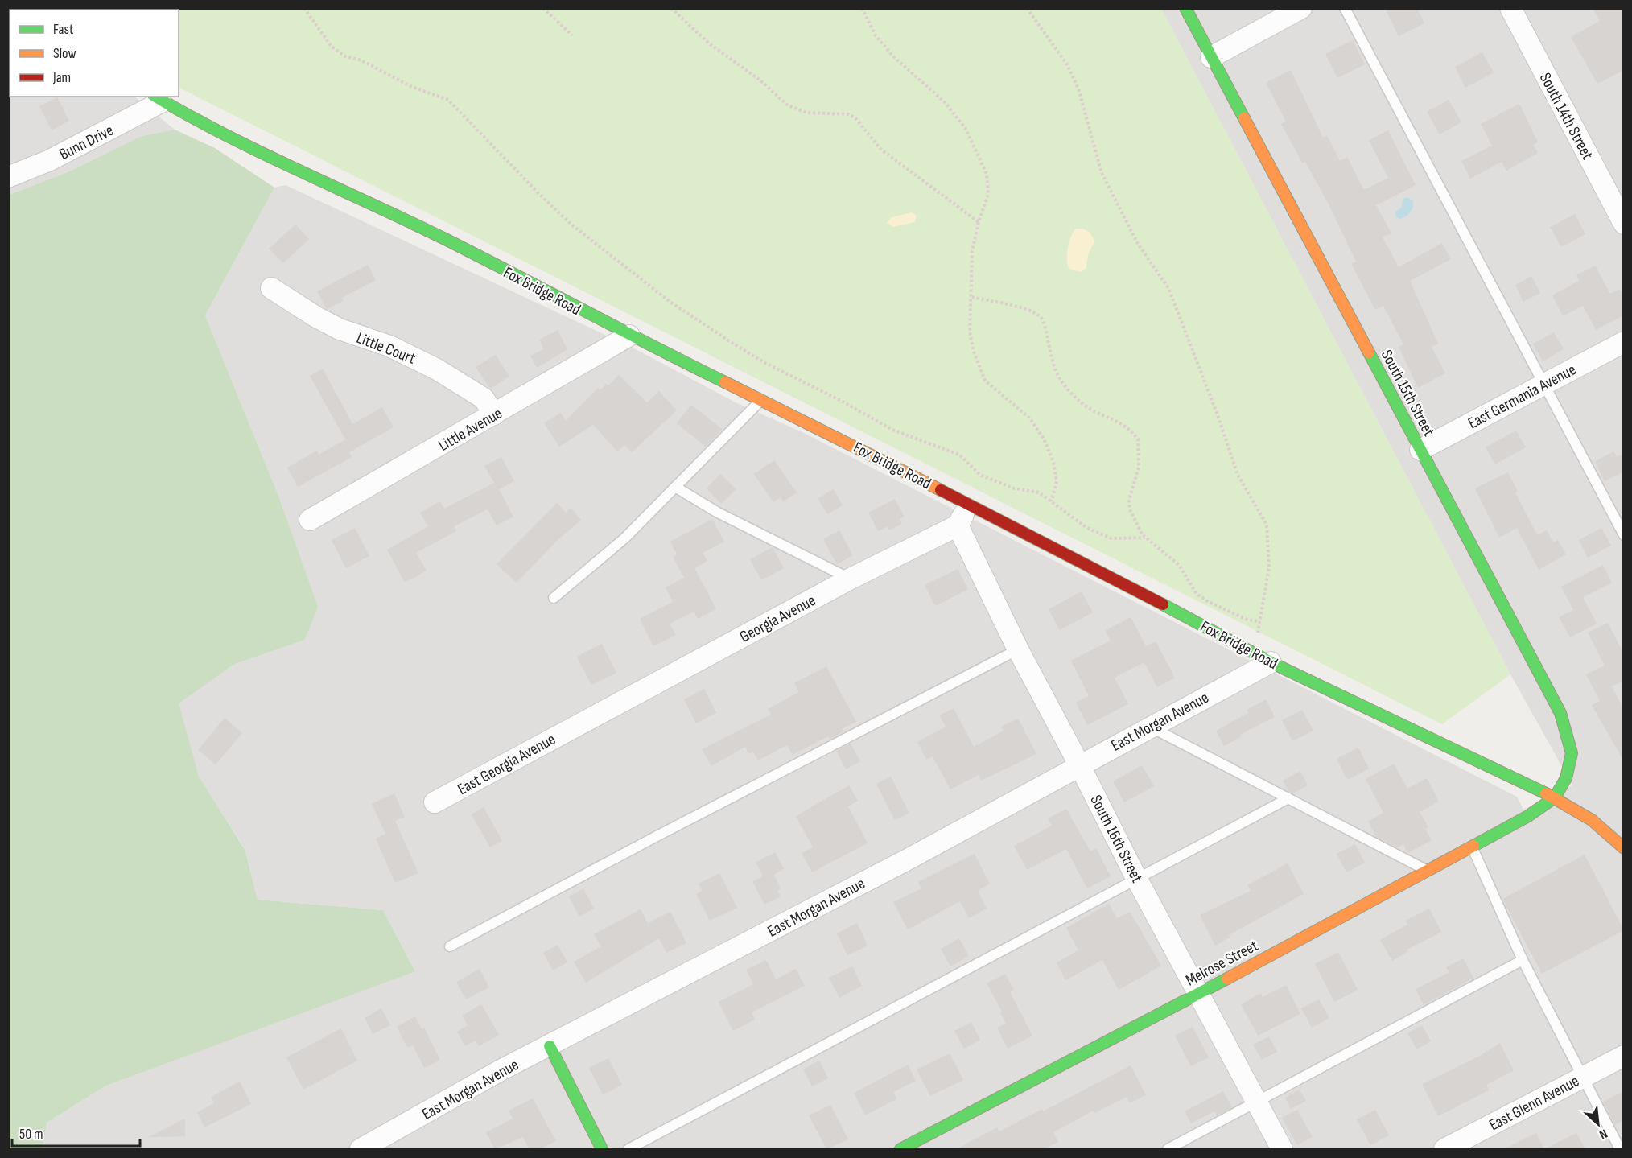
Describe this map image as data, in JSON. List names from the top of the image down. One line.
{"streets":{"street":["South 14th Street","Bunn Drive","Fox Bridge Road","Little Court","South 15th Street","East Germania Avenue","Little Avenue","Georgia Avenue","East Morgan Avenue","East Georgia Avenue","South 16th Street","Melrose Street","East Glenn Avenue"]},"crossings":[["Bunn Drive","Fox Bridge Road"],["Fox Bridge Road","South 15th Street"],["Fox Bridge Road","Little Avenue"],["Fox Bridge Road","East Morgan Avenue"],["Fox Bridge Road","Melrose Street"],["Little Court","Little Avenue"],["South 15th Street","East Germania Avenue"],["South 15th Street","Melrose Street"],["Georgia Avenue","East Georgia Avenue"],["Georgia Avenue","South 16th Street"],["East Morgan Avenue","South 16th Street"],["South 16th Street","Melrose Street"]],"legend":["Fast","Slow","Jam"],"scale_bar":"50 m","north":"bottom right"}
